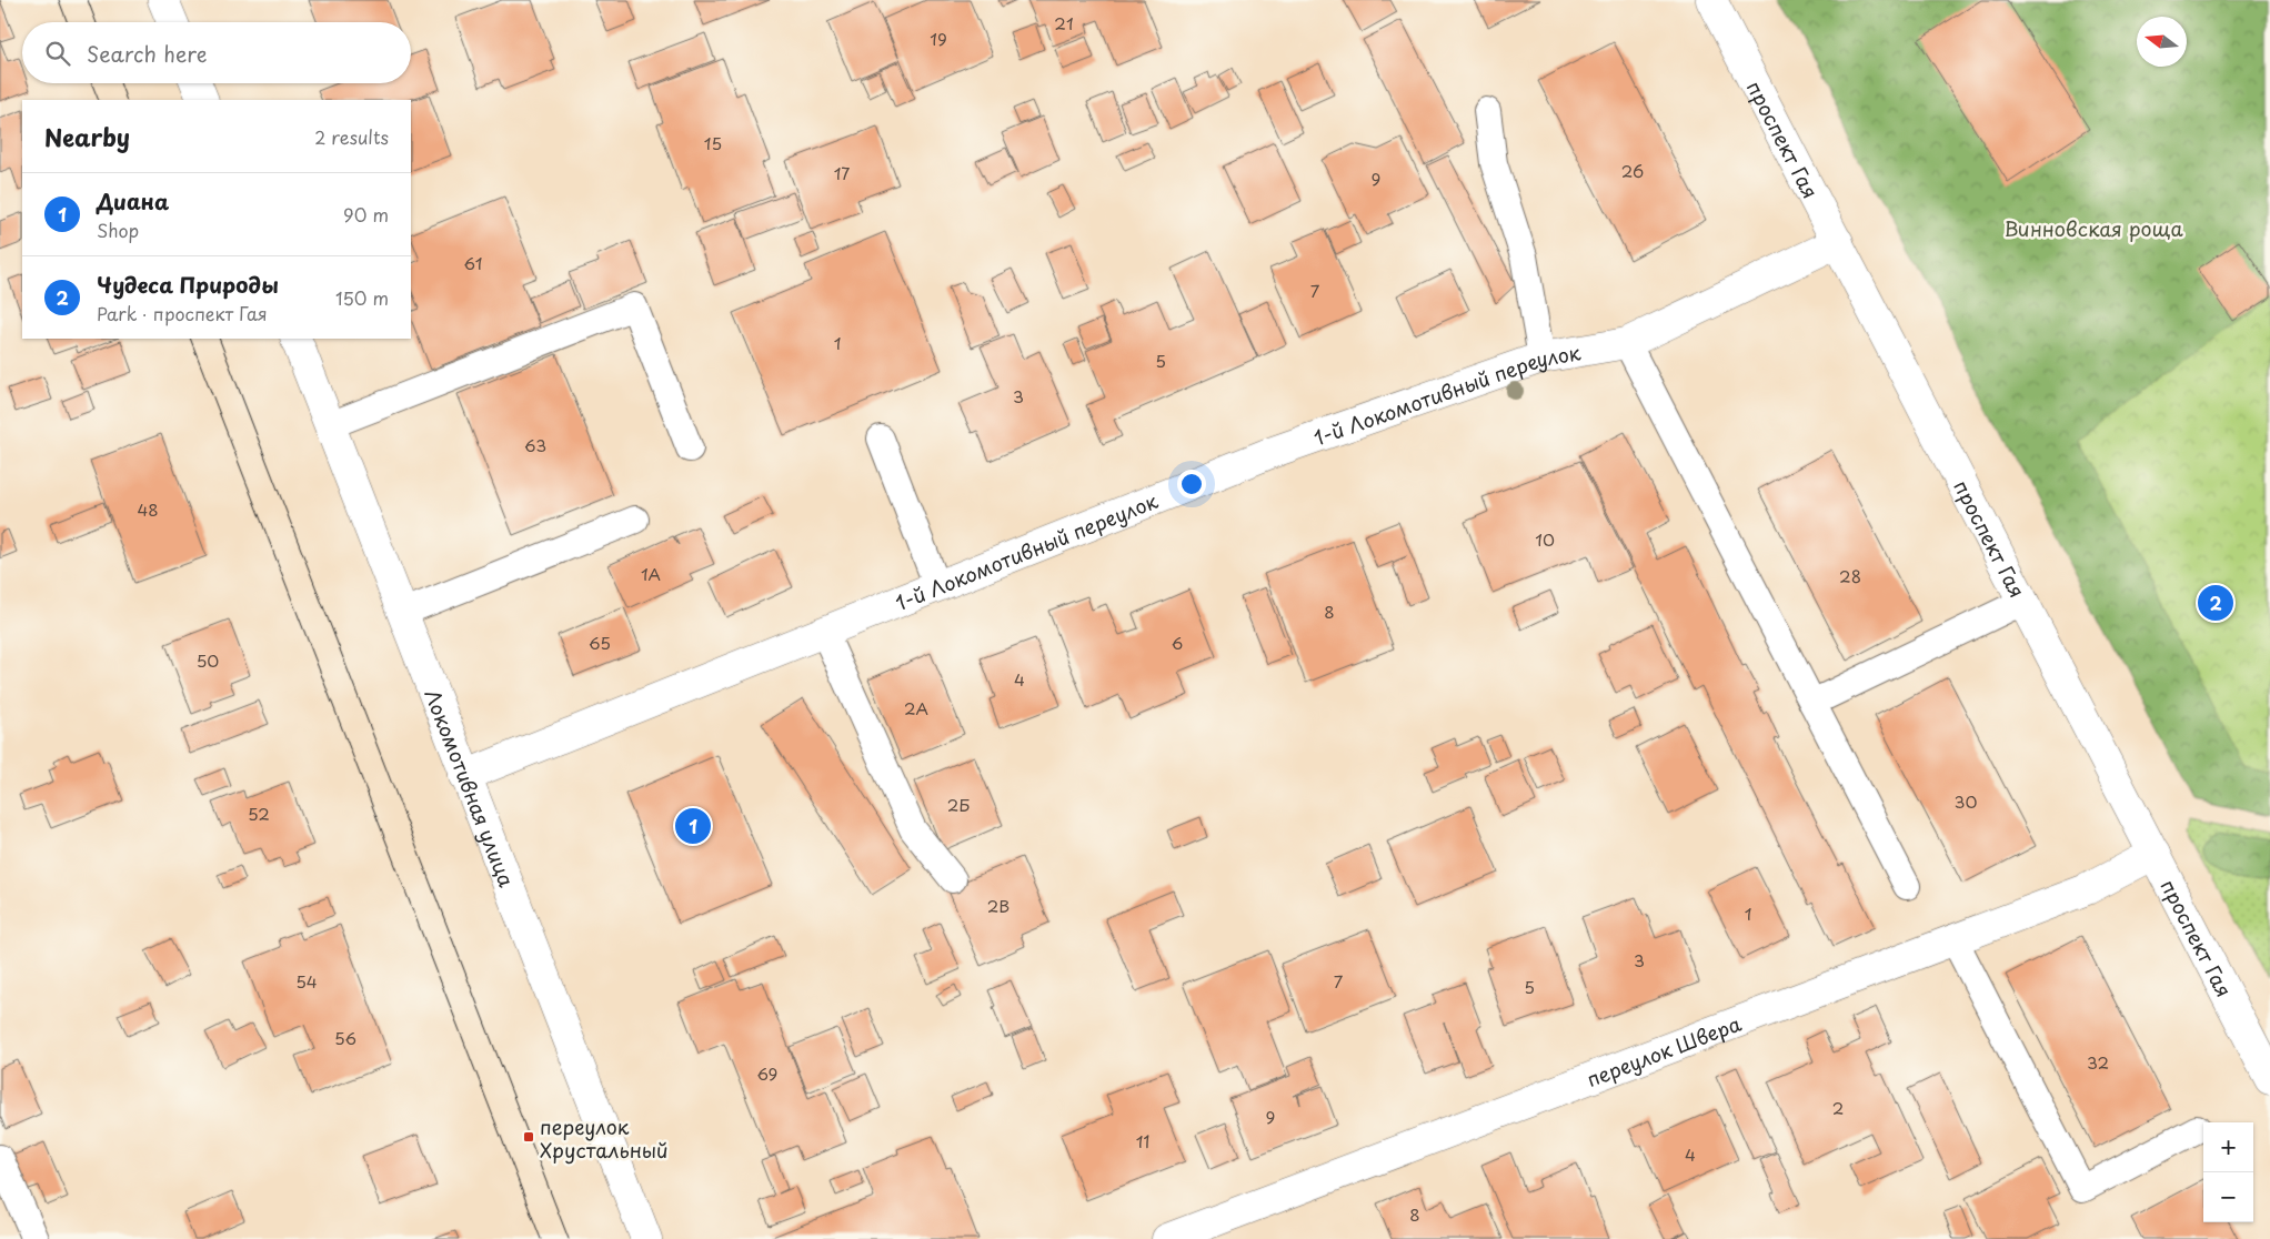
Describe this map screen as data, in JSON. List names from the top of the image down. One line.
{"streets":{"street":["проспект Гая","1-й Локомотивный переулок","Локомотивная улица","переулок Швера"]},"crossings":[["проспект Гая","1-й Локомотивный переулок"],["проспект Гая","переулок Швера"],["1-й Локомотивный переулок","Локомотивная улица"]],"parks":["Винновская роща"],"places":{"transit":["переулок Хрустальный"]},"house_numbers":["21","19","15","26","17","9","61","7","1","5","3","63","48","10","1А","28","8","65","6","50","4","2А","30","2Б","52","2В","1","3","54","7","5","56","32","69","2","9","11","4","8"],"north":"left","page":{"search":"Search here","heading":["Nearby","2 results"],"list":[{"mark":"1","name":"Диана","note":"Shop","value":"90 m"},{"mark":"2","name":"Чудеса Природы","note":"Park · проспект Гая","value":"150 m"}],"pins":["2","1"],"map_buttons":["+","−"]}}
